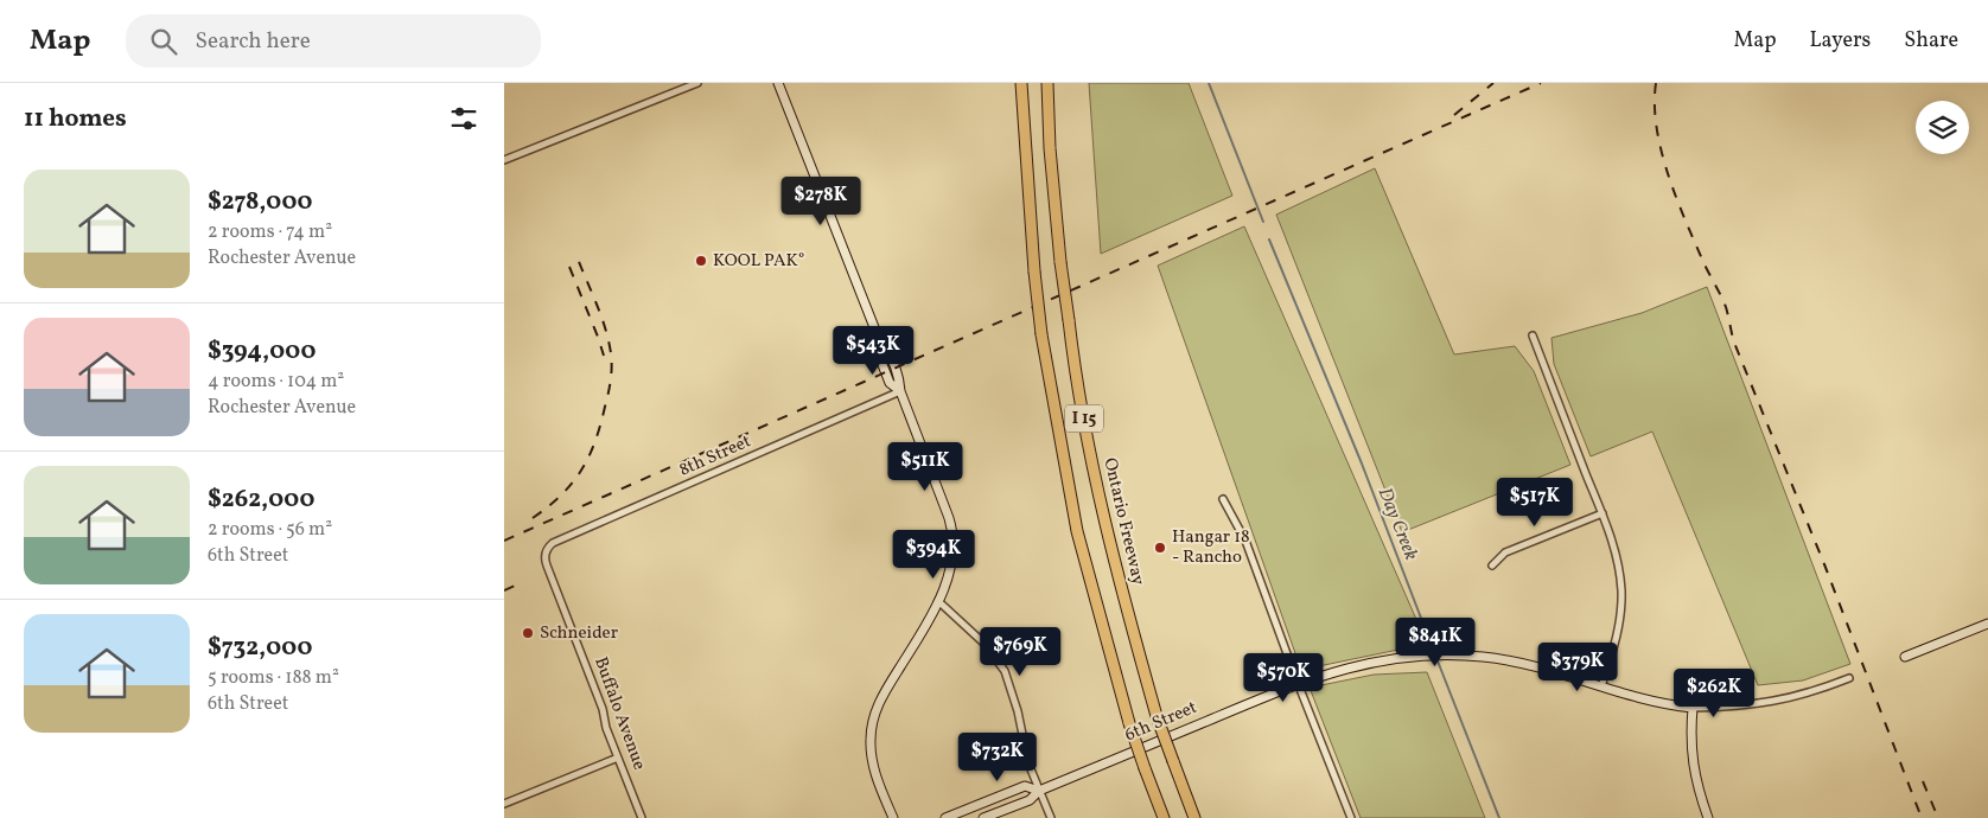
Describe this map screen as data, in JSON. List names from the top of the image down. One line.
{"streets":{"highway":["I 15","Ontario Freeway"],"street":["8th Street","Buffalo Avenue","6th Street"]},"crossings":[["8th Street","Buffalo Avenue"]],"water":["Day Creek"],"places":["KOOL PAK°","Hangar 18 - Rancho","Schneider"],"page":{"header":"Map","search":"Search here","nav":["Map","Layers","Share"],"heading":"11 homes","list":[{"name":"$278,000","note":"2 rooms · 74 m² · Rochester Avenue"},{"name":"$394,000","note":"4 rooms · 104 m² · Rochester Avenue"},{"name":"$262,000","note":"2 rooms · 56 m² · 6th Street"},{"name":"$732,000","note":"5 rooms · 188 m² · 6th Street"}],"price":["$278K","$543K","$511K","$517K","$394K","$841K","$769K","$379K","$570K","$262K","$732K"]}}
